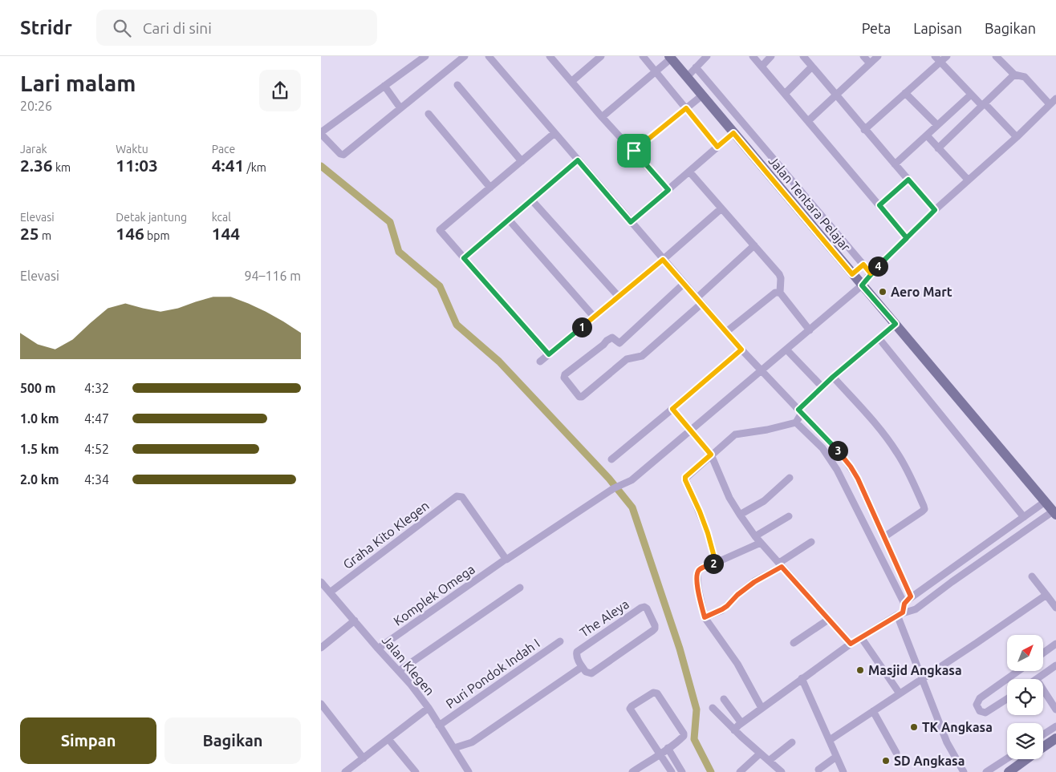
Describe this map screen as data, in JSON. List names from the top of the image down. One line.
{"streets":{"main road":["Jalan Tentara Pelajar"],"street":["Graha Kito Klegen","Komplek Omega","The Aleya","Jalan Klegen","Puri Pondok Indah I"]},"crossings":[["Graha Kito Klegen","Jalan Klegen"],["Komplek Omega","Jalan Klegen"],["Jalan Klegen","Puri Pondok Indah I"]],"places":["Aero Mart","Masjid Angkasa","TK Angkasa","SD Angkasa"],"north":"top right","page":{"header":"Stridr","search":"Cari di sini","nav":["Peta","Lapisan","Bagikan"],"heading":["Lari malam","20:26"],"stats":[["Jarak","2.36 km"],["Waktu","11:03"],["Pace","4:41 /km"],["Elevasi","25 m"],["Detak jantung","146 bpm"],["kcal","144"]],"pins":["4","1","3","2"],"chart":["Elevasi","94–116 m"],"list":[{"name":"500 m","note":"4:32"},{"name":"1.0 km","note":"4:47"},{"name":"1.5 km","note":"4:52"},{"name":"2.0 km","note":"4:34"}],"buttons":["Simpan","Bagikan"]}}
